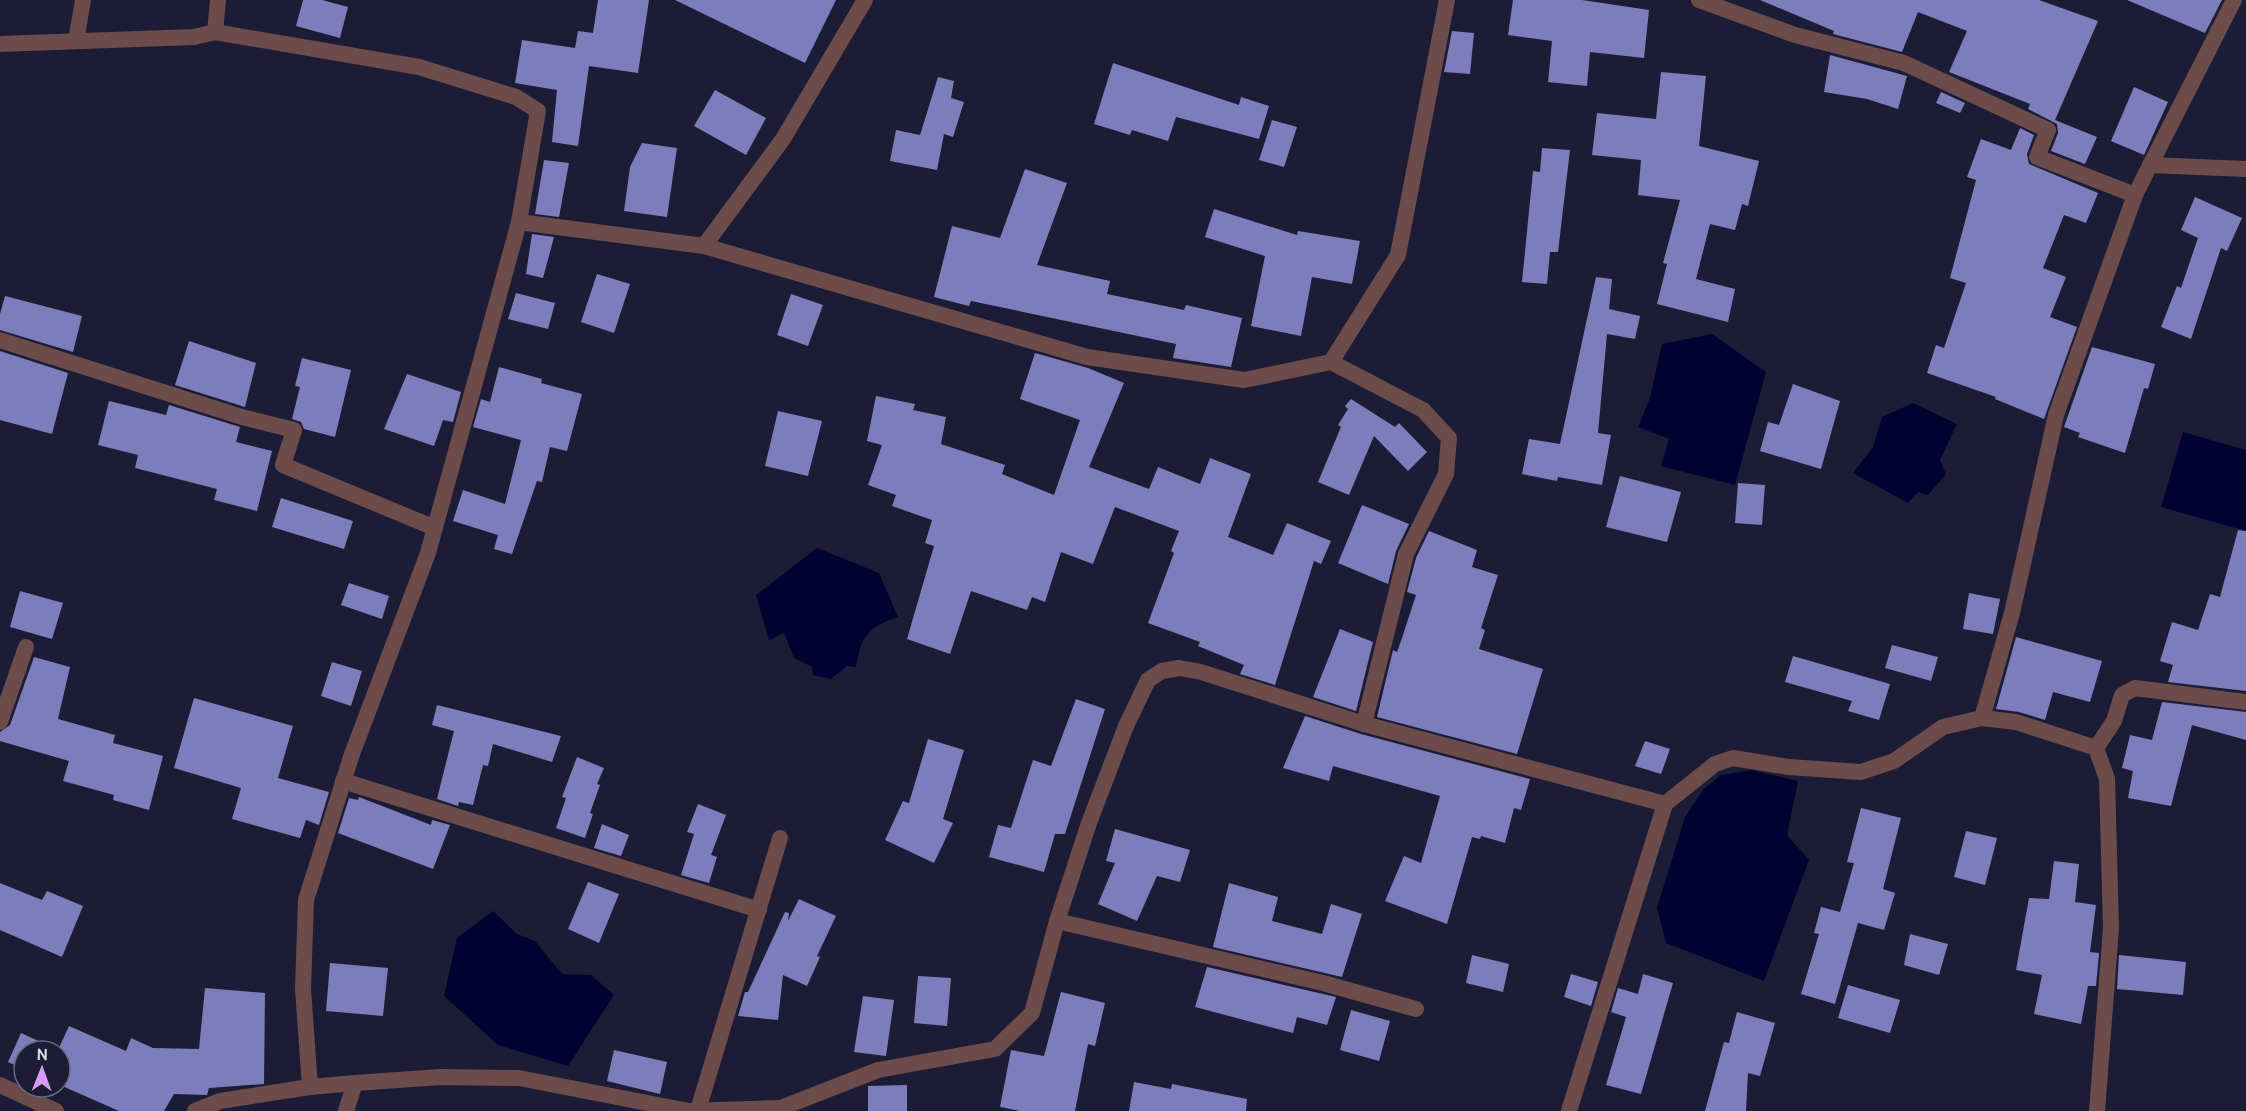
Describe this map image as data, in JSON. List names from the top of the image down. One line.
{"north":"top"}
